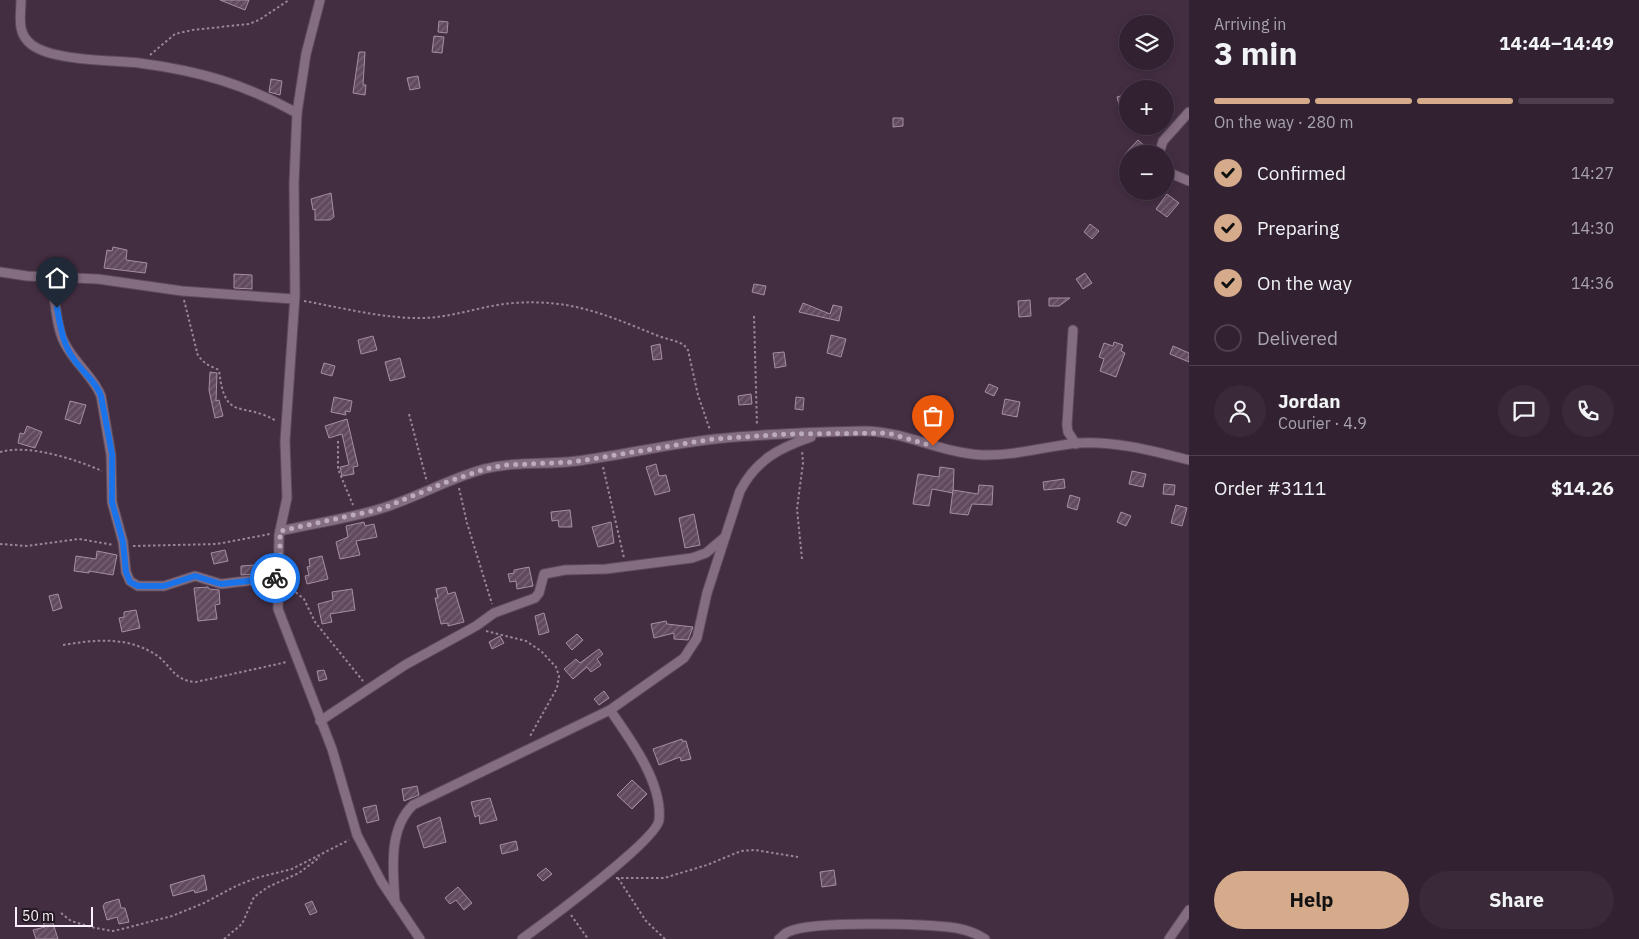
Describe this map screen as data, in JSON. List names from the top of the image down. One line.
{"scale_bar":"50 m","page":{"heading":["3 min","Arriving in","14:44–14:49"],"panel":["Jordan","Courier · 4.9","Order #3111","$14.26"],"map_buttons":["+","−"],"bar":"On the way · 280 m","list":[["Confirmed","14:27"],["Preparing","14:30"],["On the way","14:36"],"Delivered"],"buttons":["Help","Share"],"scale":"50 m"}}
